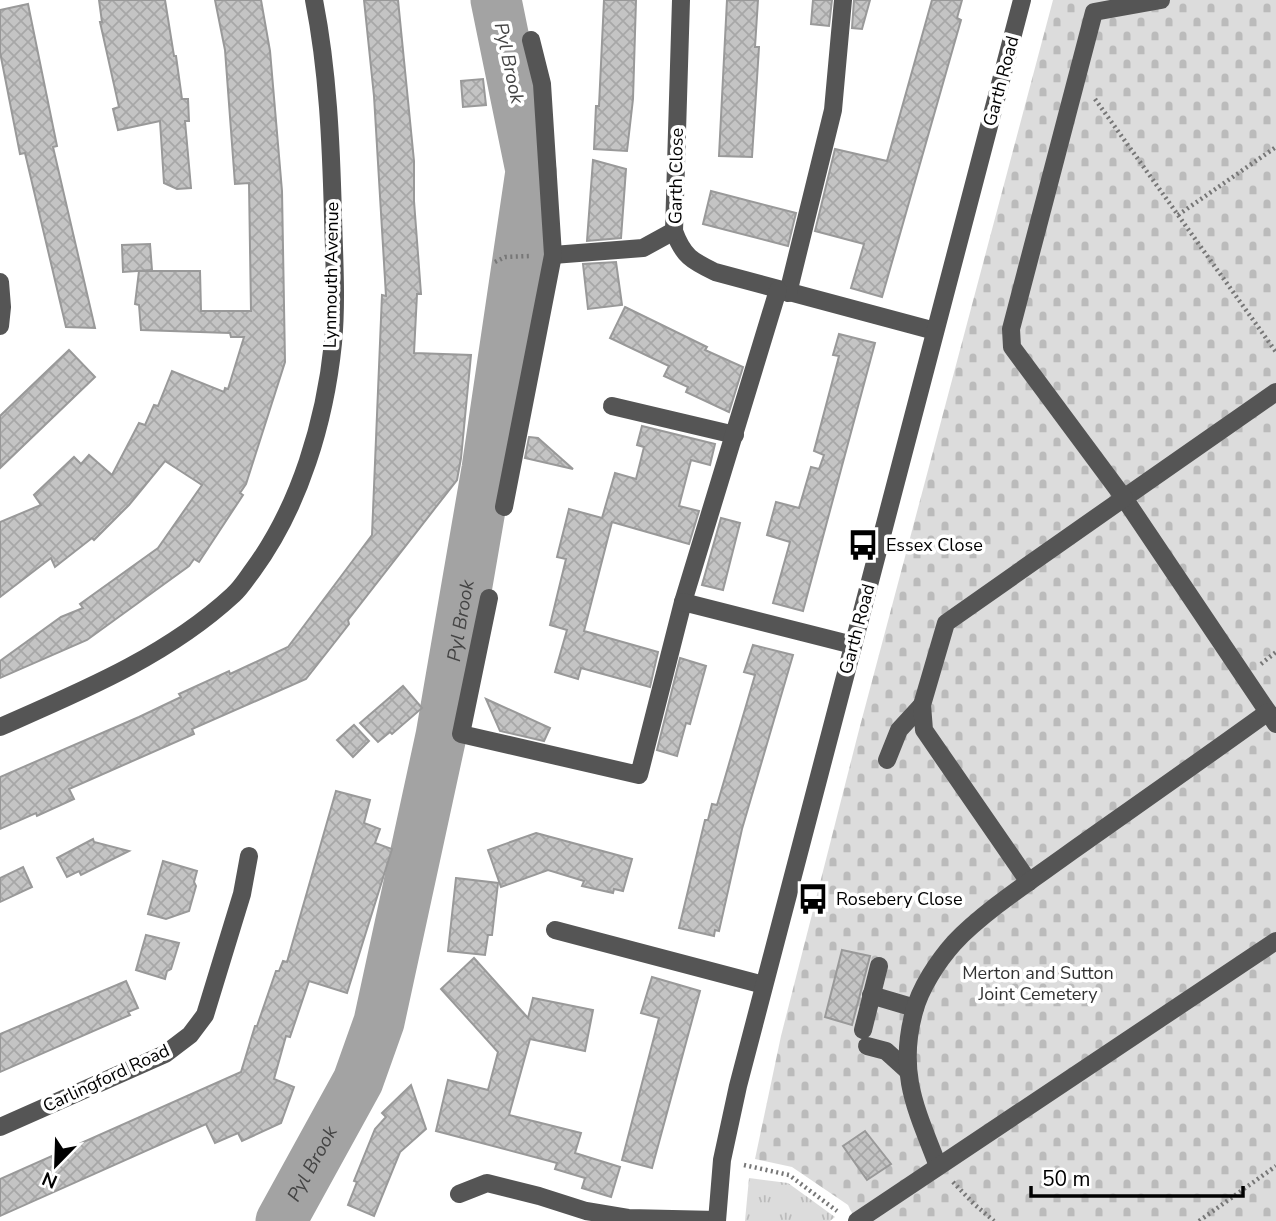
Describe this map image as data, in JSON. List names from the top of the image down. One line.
{"streets":{"street":["Garth Road","Garth Close","Lynmouth Avenue","Carlingford Road"]},"crossings":[["Garth Road","Garth Close"]],"water":["Pyl Brook"],"parks":["Merton and Sutton Joint Cemetery"],"places":{"bus stop":["Essex Close","Rosebery Close"]},"scale_bar":"50 m","north":"bottom left"}
